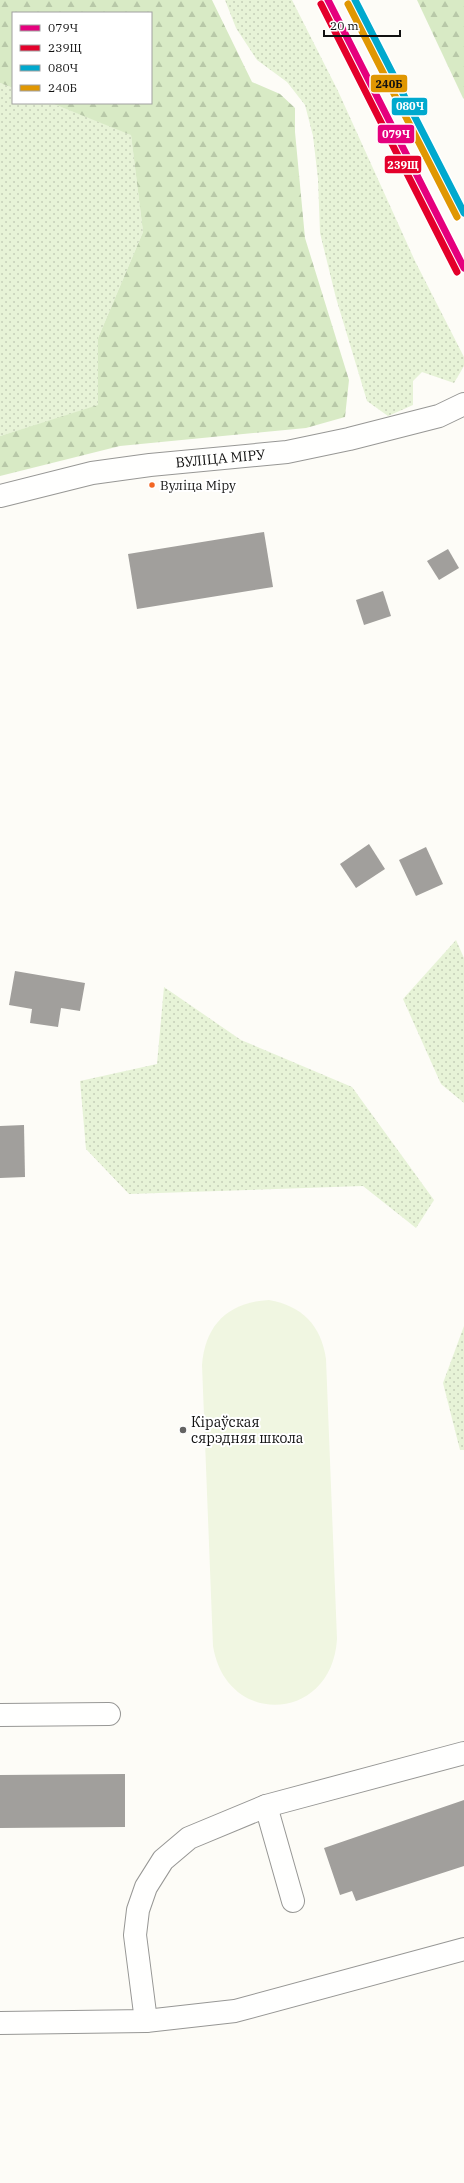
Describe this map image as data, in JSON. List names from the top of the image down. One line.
{"streets":{"street":["ВУЛІЦА МІРУ"]},"places":["Вуліца Міру","Кіраўская сярэдняя школа"],"lines":["transit line 079Ч","transit line 080Ч","transit line 239Щ","transit line 240Б"],"legend":["079Ч","239Щ","080Ч","240Б"],"scale_bar":"20 m"}
